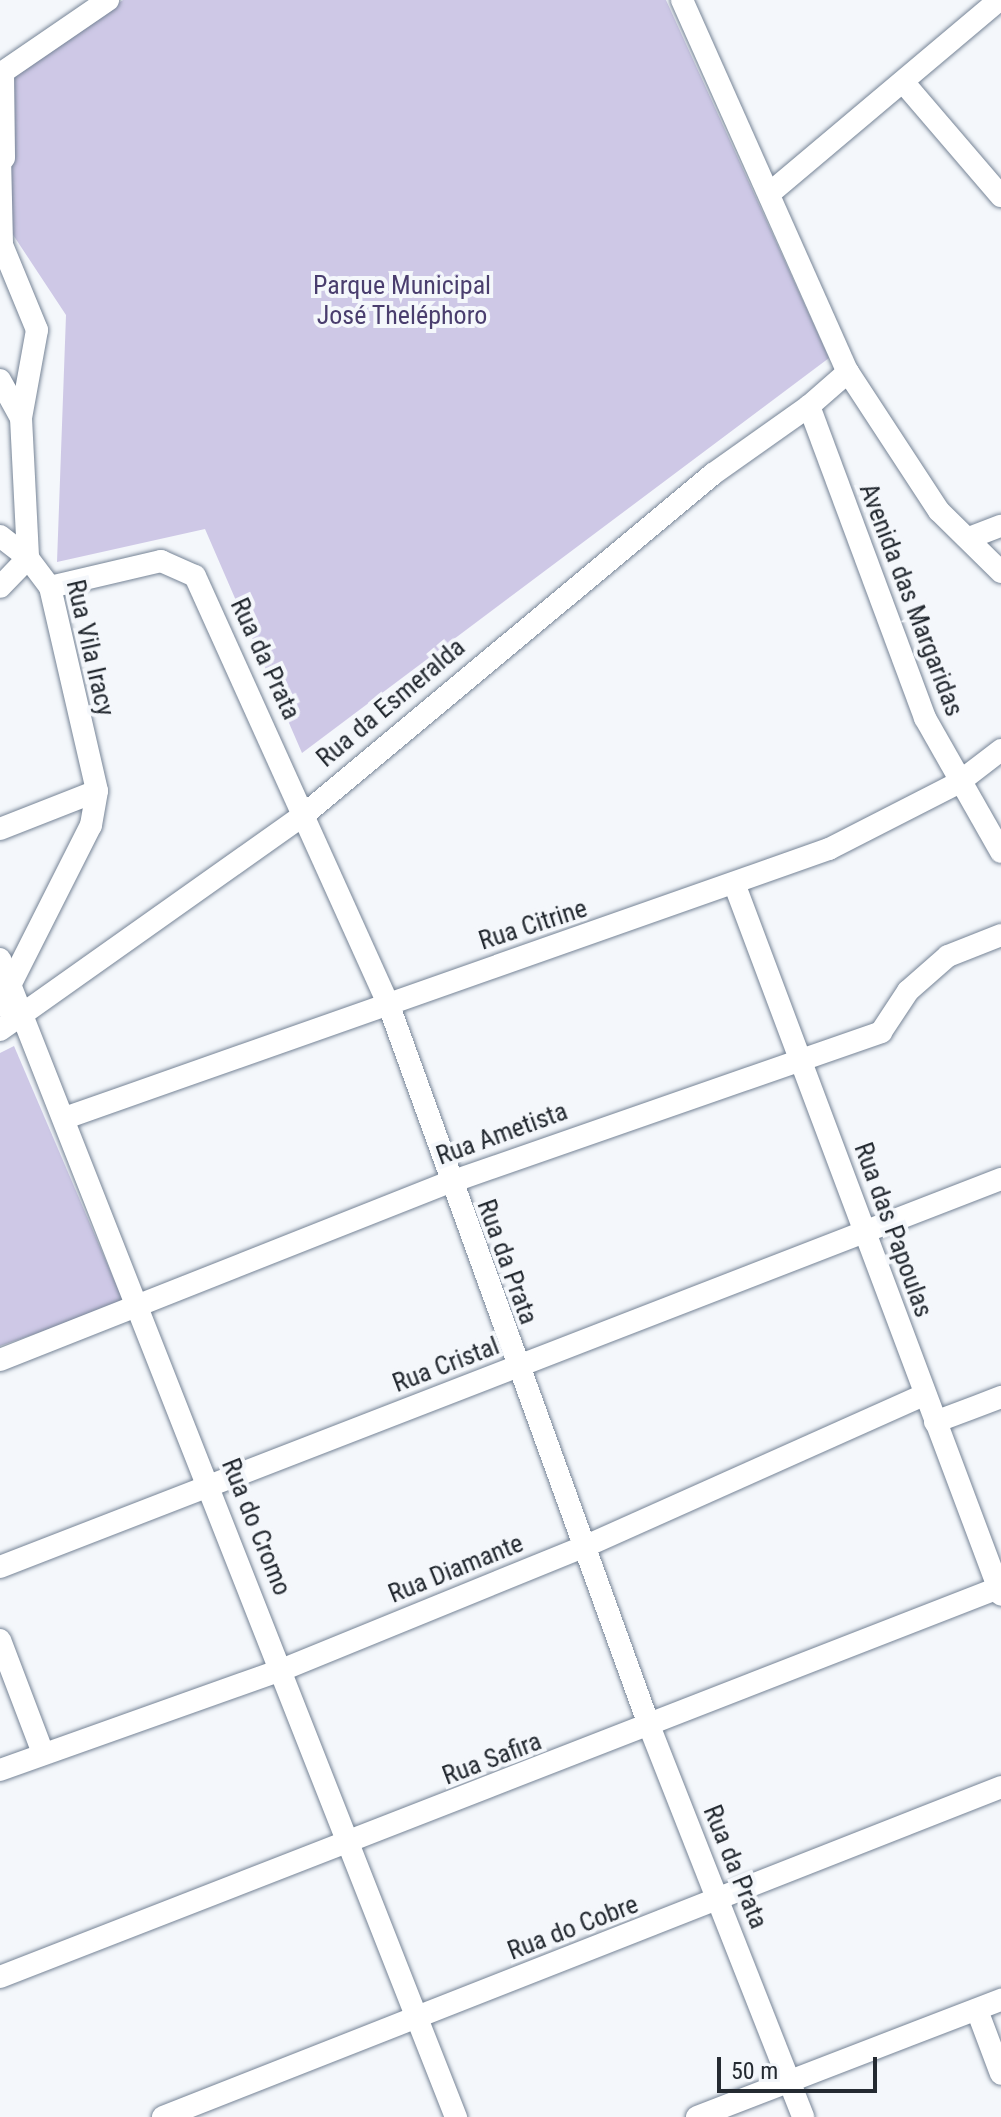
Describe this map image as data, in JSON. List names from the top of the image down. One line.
{"streets":{"street":["Avenida das Margaridas","Rua Vila Iracy","Rua da Prata","Rua da Esmeralda","Rua Citrine","Rua Ametista","Rua das Papoulas","Rua Cristal","Rua do Cromo","Rua Diamante","Rua Safira","Rua do Cobre"]},"crossings":[["Avenida das Margaridas","Rua da Esmeralda"],["Avenida das Margaridas","Rua Citrine"],["Rua Vila Iracy","Rua da Prata"],["Rua da Prata","Rua da Esmeralda"],["Rua da Prata","Rua Citrine"],["Rua da Prata","Rua Ametista"],["Rua da Prata","Rua Cristal"],["Rua da Prata","Rua Diamante"],["Rua da Prata","Rua Safira"],["Rua da Prata","Rua do Cobre"],["Rua da Esmeralda","Rua do Cromo"],["Rua Citrine","Rua das Papoulas"],["Rua Citrine","Rua do Cromo"],["Rua Ametista","Rua das Papoulas"],["Rua Ametista","Rua do Cromo"],["Rua das Papoulas","Rua Cristal"],["Rua das Papoulas","Rua Diamante"],["Rua das Papoulas","Rua Safira"],["Rua Cristal","Rua do Cromo"],["Rua do Cromo","Rua Diamante"],["Rua do Cromo","Rua Safira"],["Rua do Cromo","Rua do Cobre"]],"parks":["Parque Municipal José Theléphoro"],"scale_bar":"50 m"}
